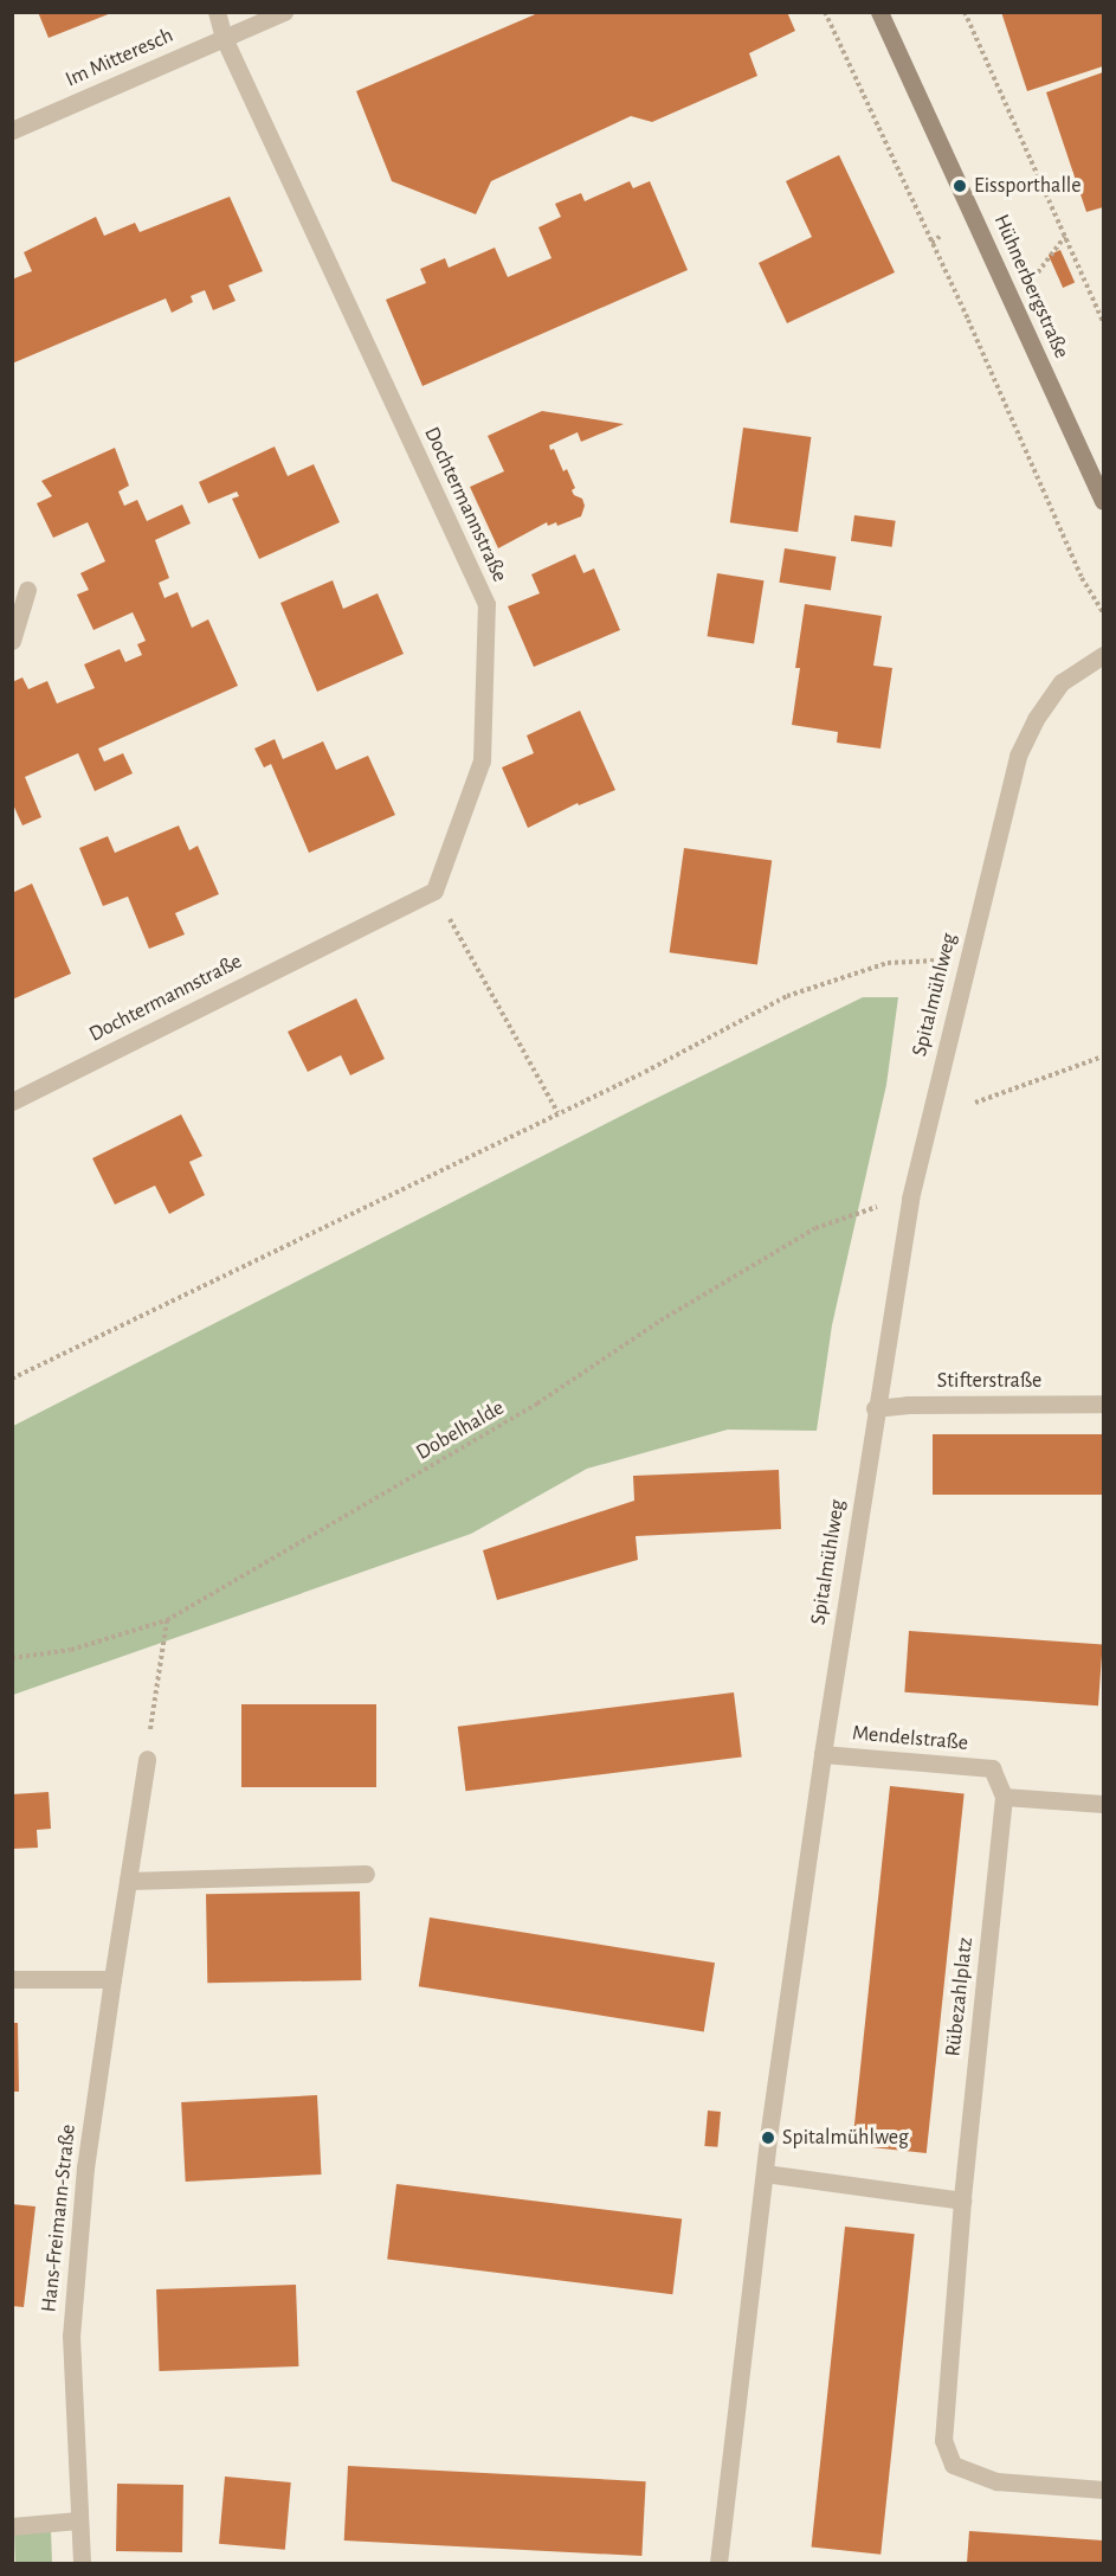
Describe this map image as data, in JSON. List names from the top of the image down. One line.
{"streets":{"street":["Im Mitteresch","Hühnerbergstraße","Dochtermannstraße","Spitalmühlweg","Stifterstraße","Mendelstraße","Rübezahlplatz","Hans-Freimann-Straße"],"path":["Dobelhalde"]},"crossings":[["Im Mitteresch","Dochtermannstraße"],["Spitalmühlweg","Stifterstraße"],["Spitalmühlweg","Dobelhalde"],["Spitalmühlweg","Mendelstraße"],["Mendelstraße","Rübezahlplatz"]],"places":["Eissporthalle","Spitalmühlweg"]}
